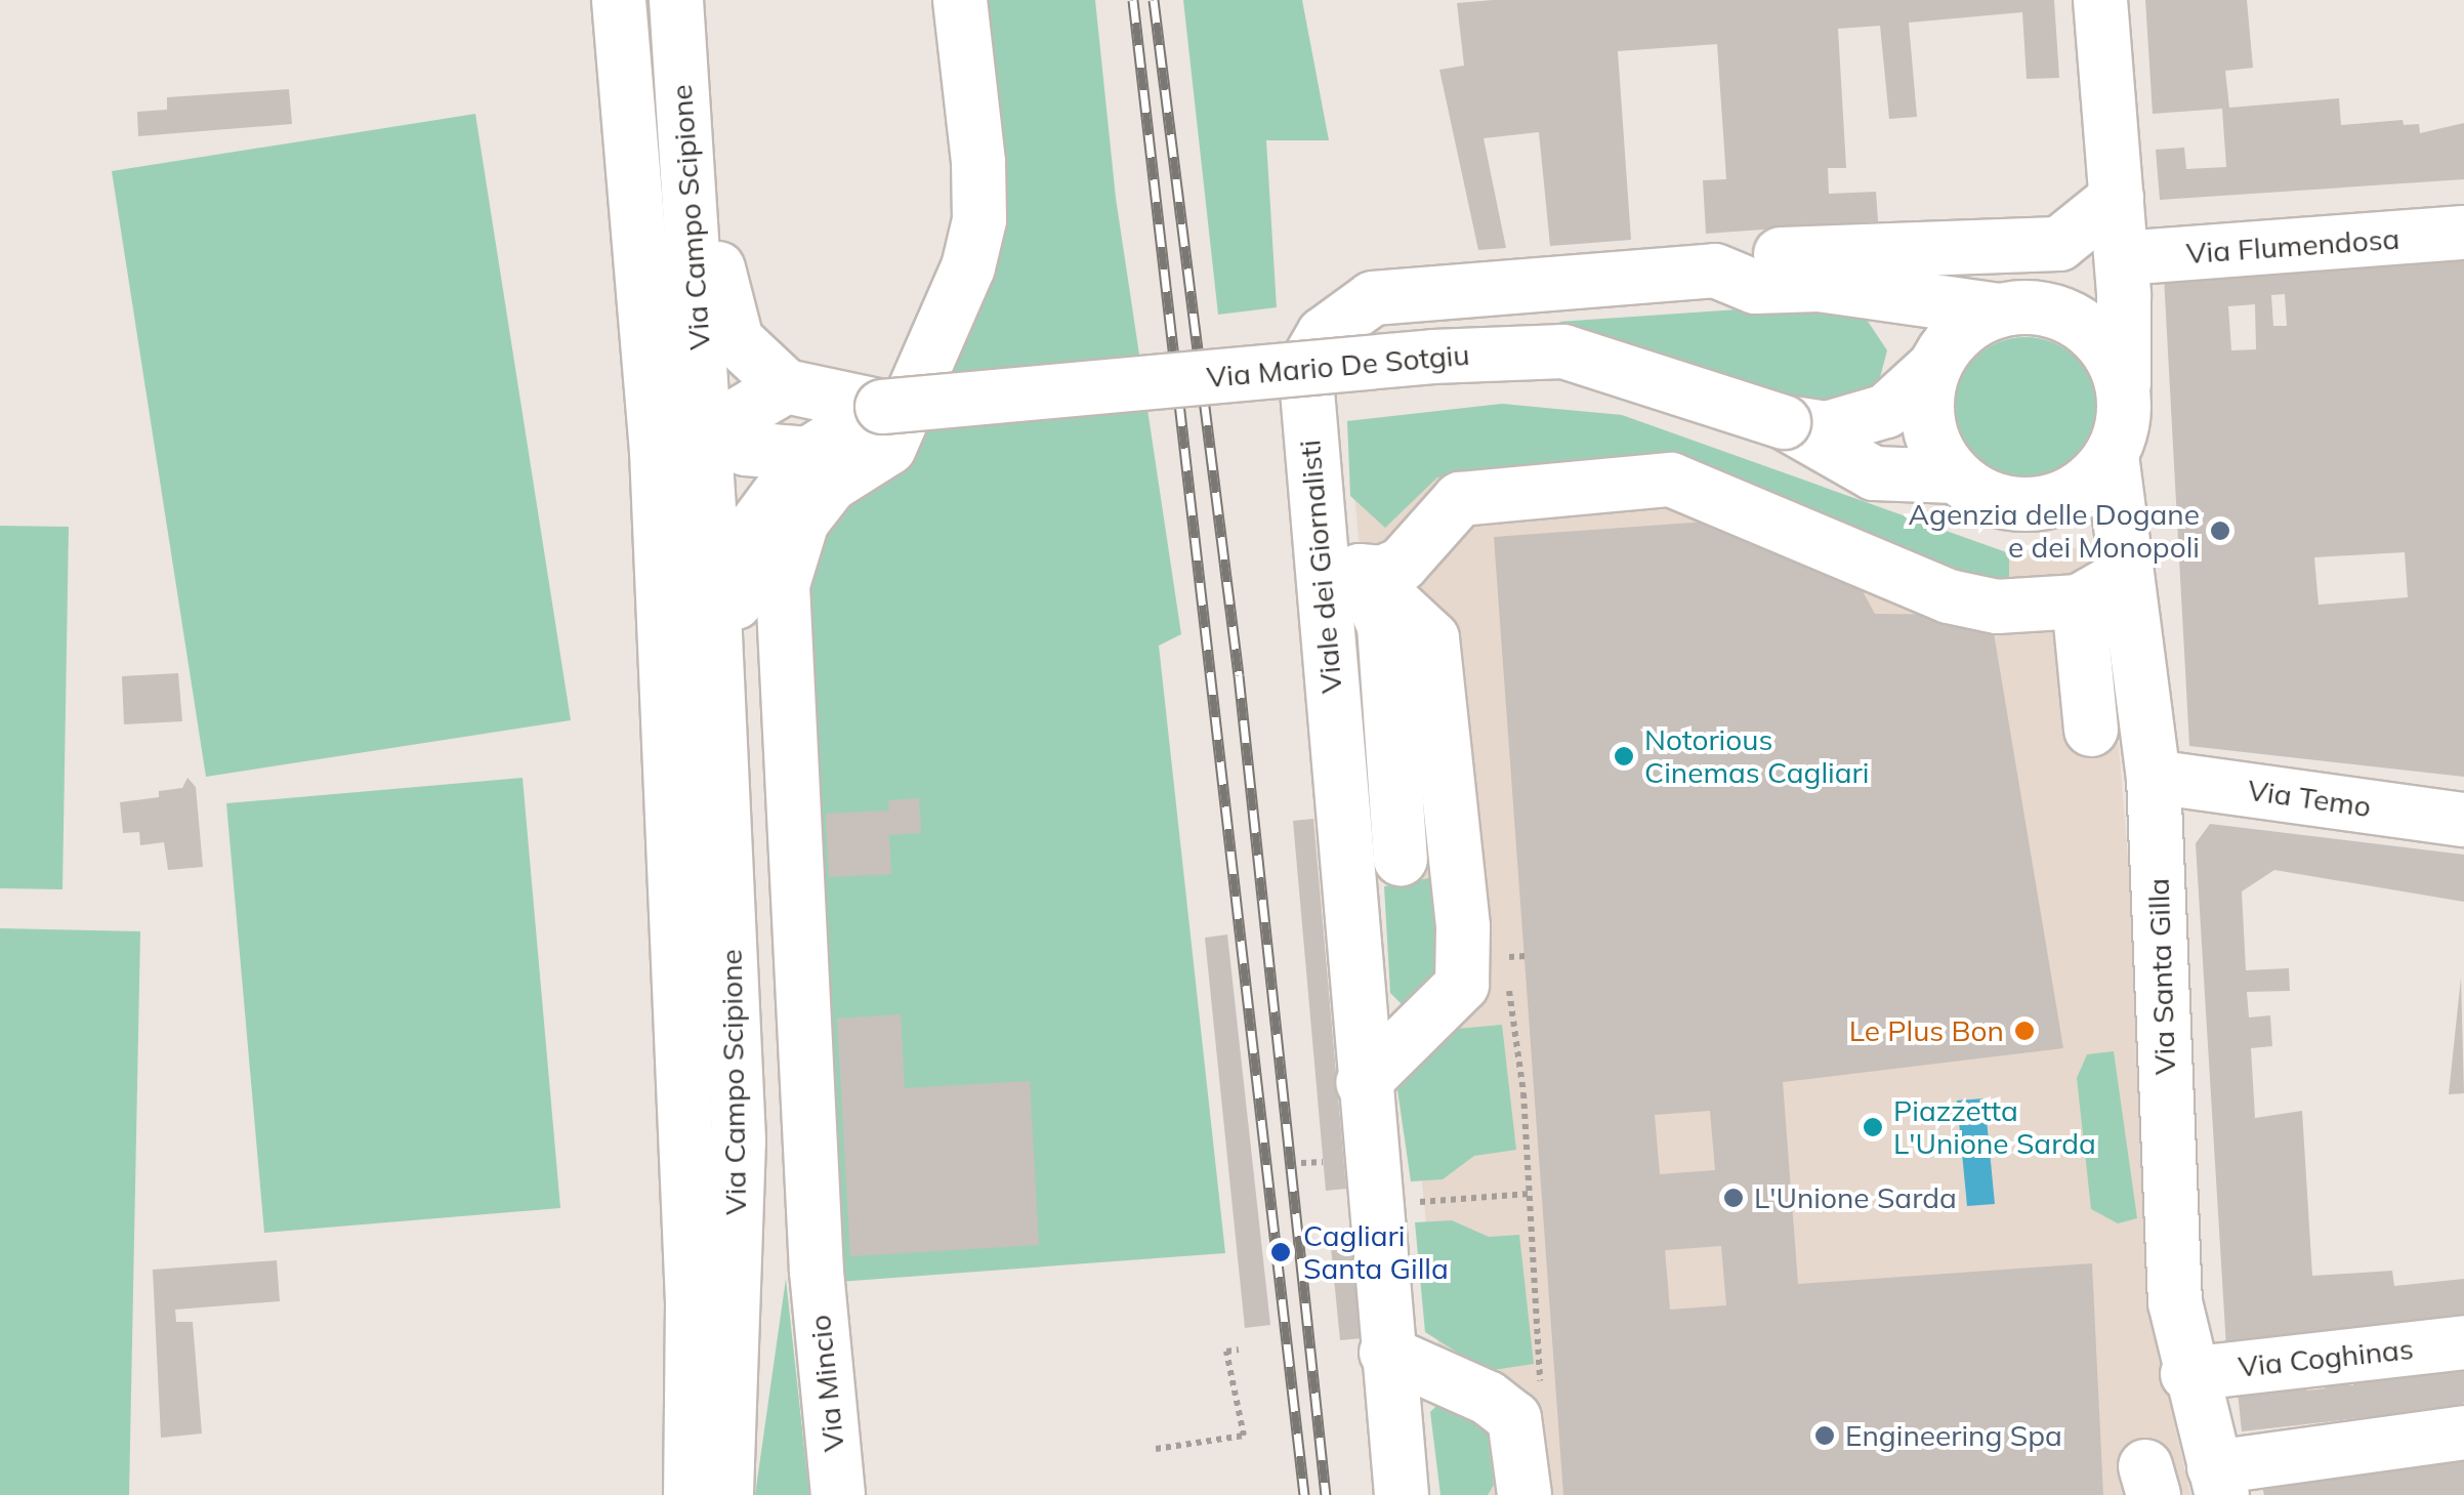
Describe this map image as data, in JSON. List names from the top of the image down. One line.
{"streets":{"street":["Via Campo Scipione","Via Flumendosa","Via Mario De Sotgiu","Viale dei Giornalisti","Via Temo","Via Santa Gilla","Via Coghinas","Via Mincio"]},"crossings":[["Via Campo Scipione","Via Mario De Sotgiu"],["Via Flumendosa","Via Santa Gilla"],["Via Mario De Sotgiu","Viale dei Giornalisti"],["Via Mario De Sotgiu","Via Santa Gilla"],["Viale dei Giornalisti","Via Santa Gilla"],["Via Temo","Via Santa Gilla"],["Via Santa Gilla","Via Coghinas"]],"places":["Agenzia delle Dogane e dei Monopoli","Notorious Cinemas Cagliari","Le Plus Bon","Piazzetta L'Unione Sarda","L'Unione Sarda","Cagliari Santa Gilla","Engineering Spa"]}
